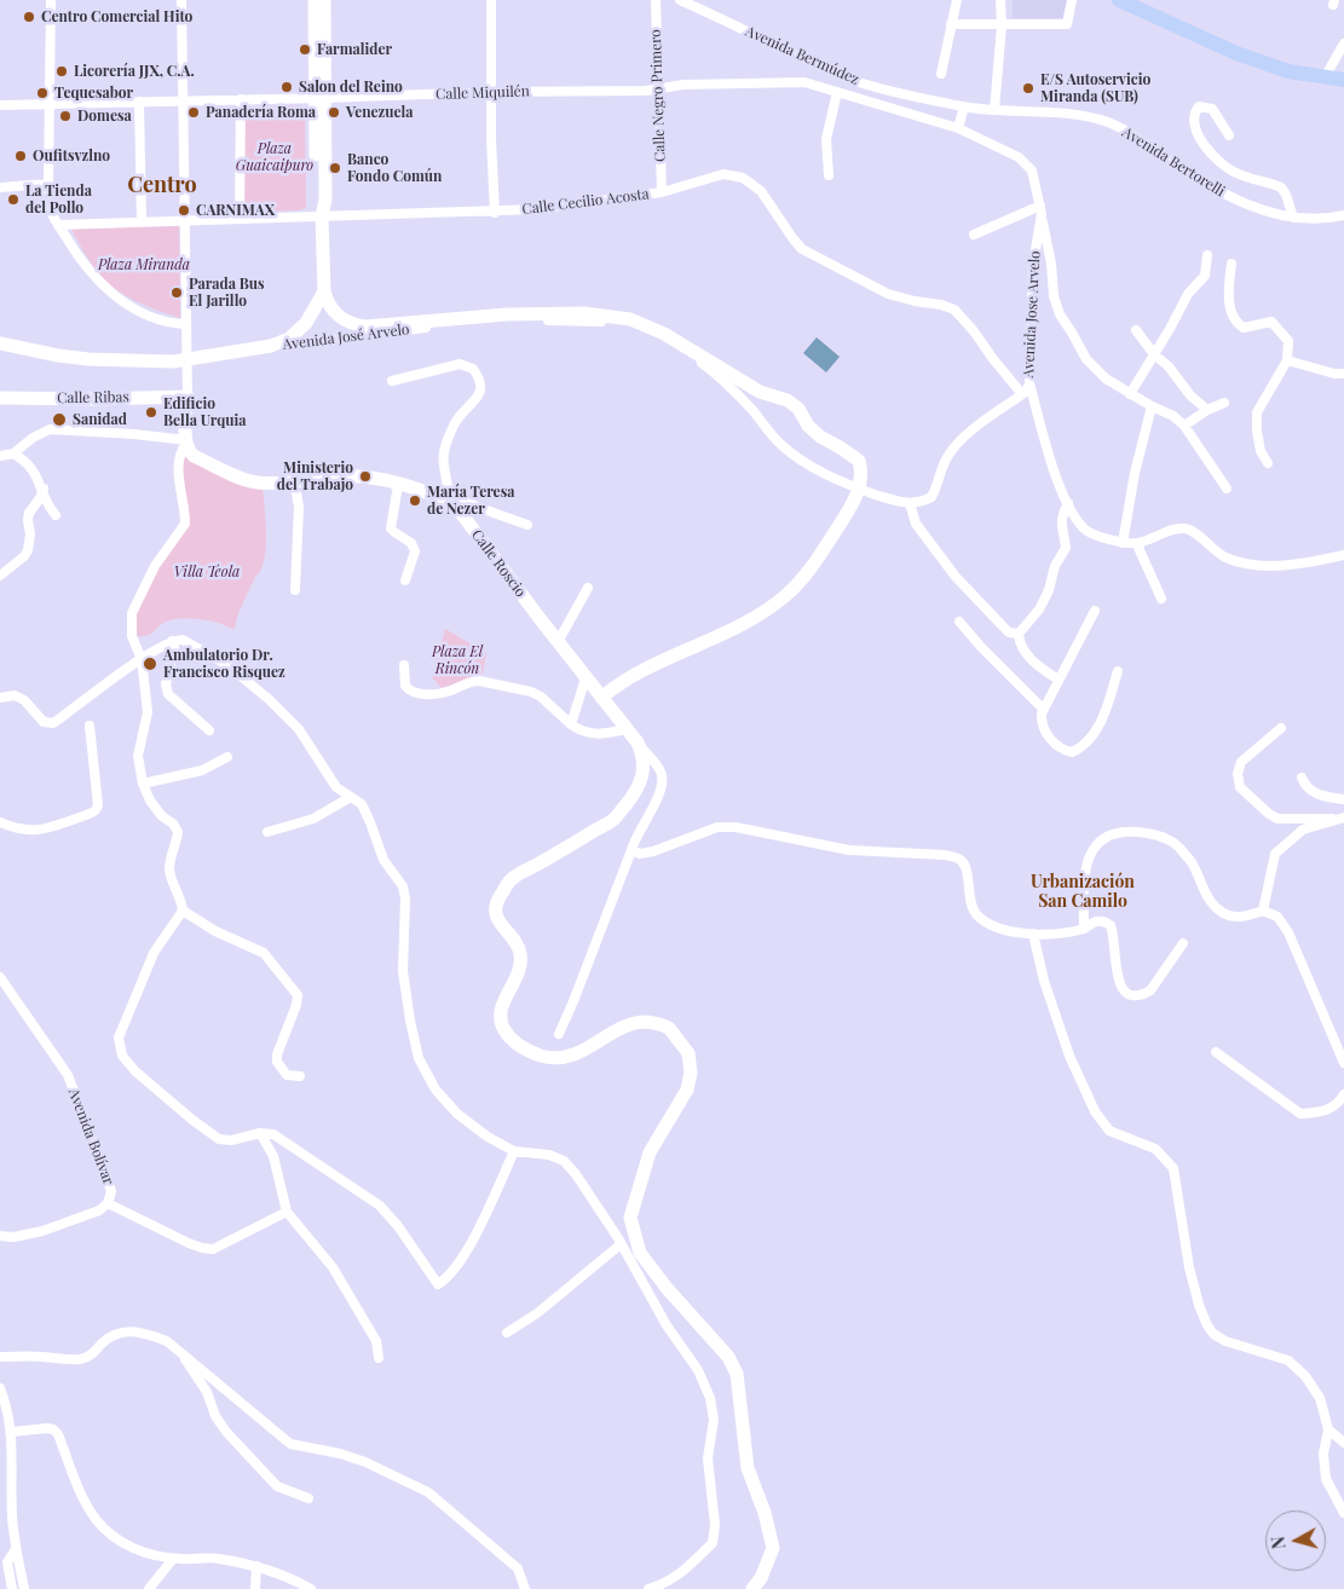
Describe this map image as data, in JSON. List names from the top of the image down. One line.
{"streets":{"street":["Avenida Bermúdez","Calle Miquilén","Calle Negro Primero","Avenida Bertorelli","Calle Cecilio Acosta","Avenida Jose Arvelo","Avenida José Arvelo","Calle Ribas","Calle Roscio","Avenida Bolívar"]},"crossings":[["Avenida Bermúdez","Avenida Bertorelli"],["Calle Miquilén","Calle Negro Primero"],["Calle Miquilén","Avenida Jose Arvelo"],["Calle Negro Primero","Calle Cecilio Acosta"],["Calle Cecilio Acosta","Avenida Jose Arvelo"],["Avenida José Arvelo","Calle Roscio"]],"districts":["Centro","Urbanización San Camilo"],"parks":["Plaza Guaicaipuro","Plaza Miranda","Villa Teola","Plaza El Rincón"],"places":["Centro Comercial Hito","Farmalider","Licorería JJX, C.A.","Salon del Reino","E/S Autoservicio Miranda (SUB)","Tequesabor","Panadería Roma","Venezuela","Domesa","Oufitsvzlno","Banco Fondo Común","La Tienda del Pollo","CARNIMAX","Parada Bus El Jarillo","Edificio Bella Urquia","Sanidad","Ministerio del Trabajo","María Teresa de Nezer","Ambulatorio Dr. Francisco Risquez"],"north":"left"}
